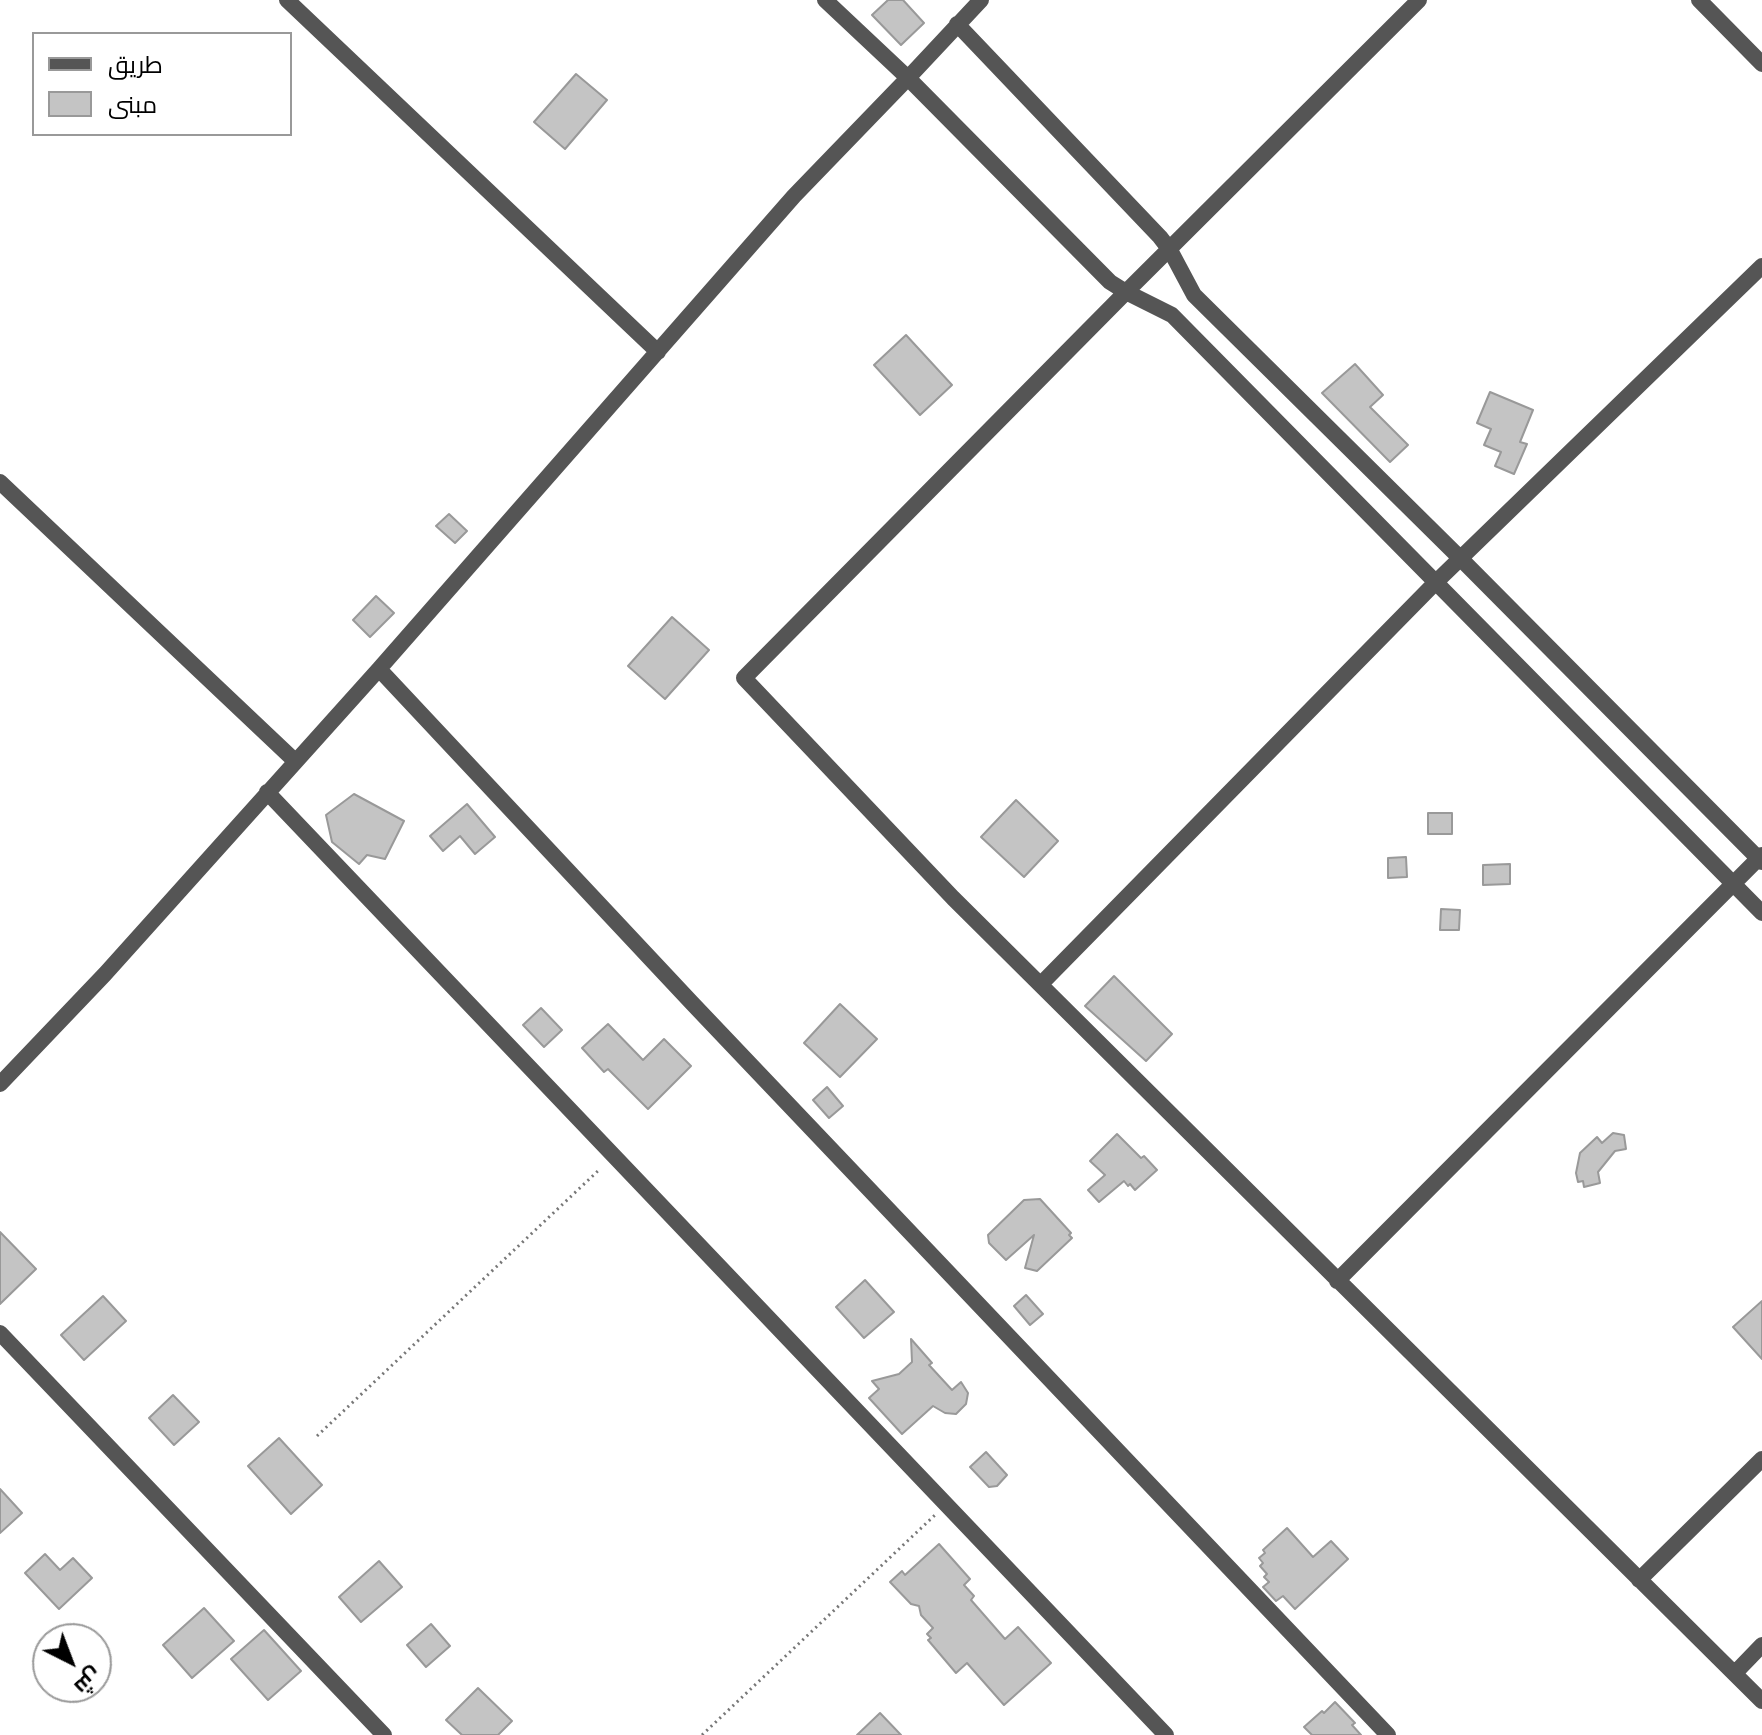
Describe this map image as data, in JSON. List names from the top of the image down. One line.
{"legend":["طريق","مبنى"],"north":"bottom right"}
